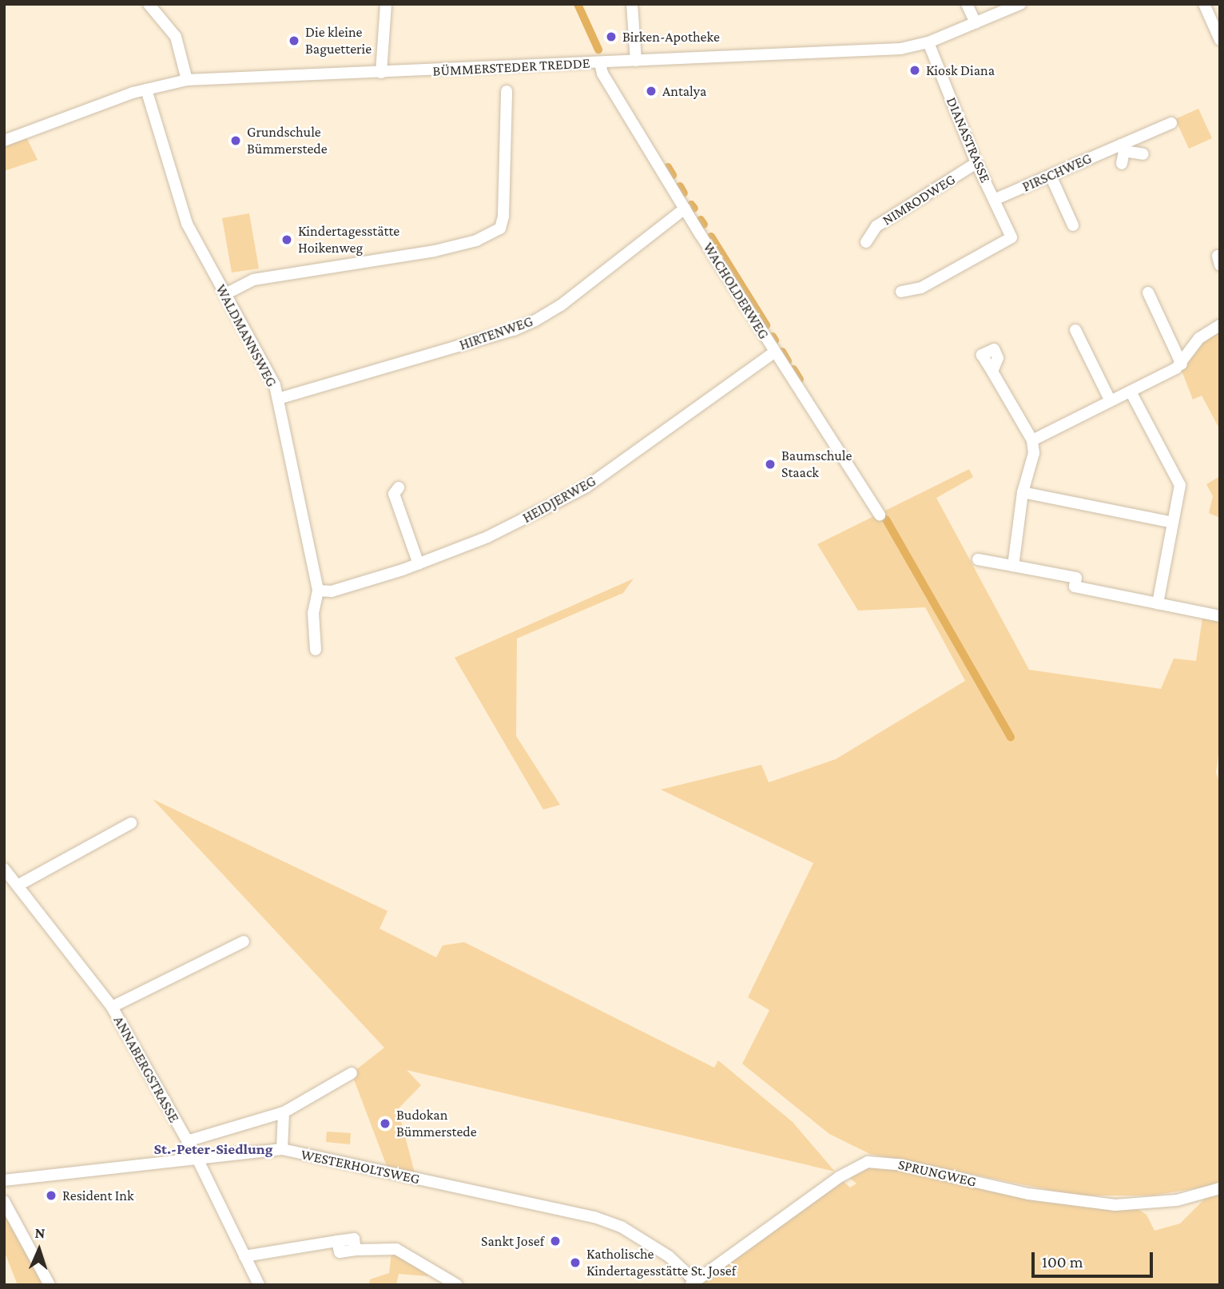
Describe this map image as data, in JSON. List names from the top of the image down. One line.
{"streets":{"street":["BÜMMERSTEDER TREDDE","DIANASTRASSE","PIRSCHWEG","NIMRODWEG","WACHOLDERWEG","HIRTENWEG","WALDMANNSWEG","HEIDJERWEG","ANNABERGSTRASSE","WESTERHOLTSWEG","SPRUNGWEG"]},"crossings":[["BÜMMERSTEDER TREDDE","DIANASTRASSE"],["BÜMMERSTEDER TREDDE","WACHOLDERWEG"],["BÜMMERSTEDER TREDDE","WALDMANNSWEG"],["DIANASTRASSE","PIRSCHWEG"],["DIANASTRASSE","NIMRODWEG"],["WACHOLDERWEG","HIRTENWEG"],["WACHOLDERWEG","HEIDJERWEG"],["HIRTENWEG","WALDMANNSWEG"],["WALDMANNSWEG","HEIDJERWEG"],["ANNABERGSTRASSE","WESTERHOLTSWEG"],["WESTERHOLTSWEG","SPRUNGWEG"]],"districts":["St.-Peter-Siedlung"],"places":["Birken-Apotheke","Die kleine Baguetterie","Kiosk Diana","Antalya","Grundschule Bümmerstede","Kindertagesstätte Hoikenweg","Baumschule Staack","Budokan Bümmerstede","Resident Ink","Sankt Josef","Katholische Kindertagesstätte St. Josef"],"scale_bar":"100 m","north":"top"}
